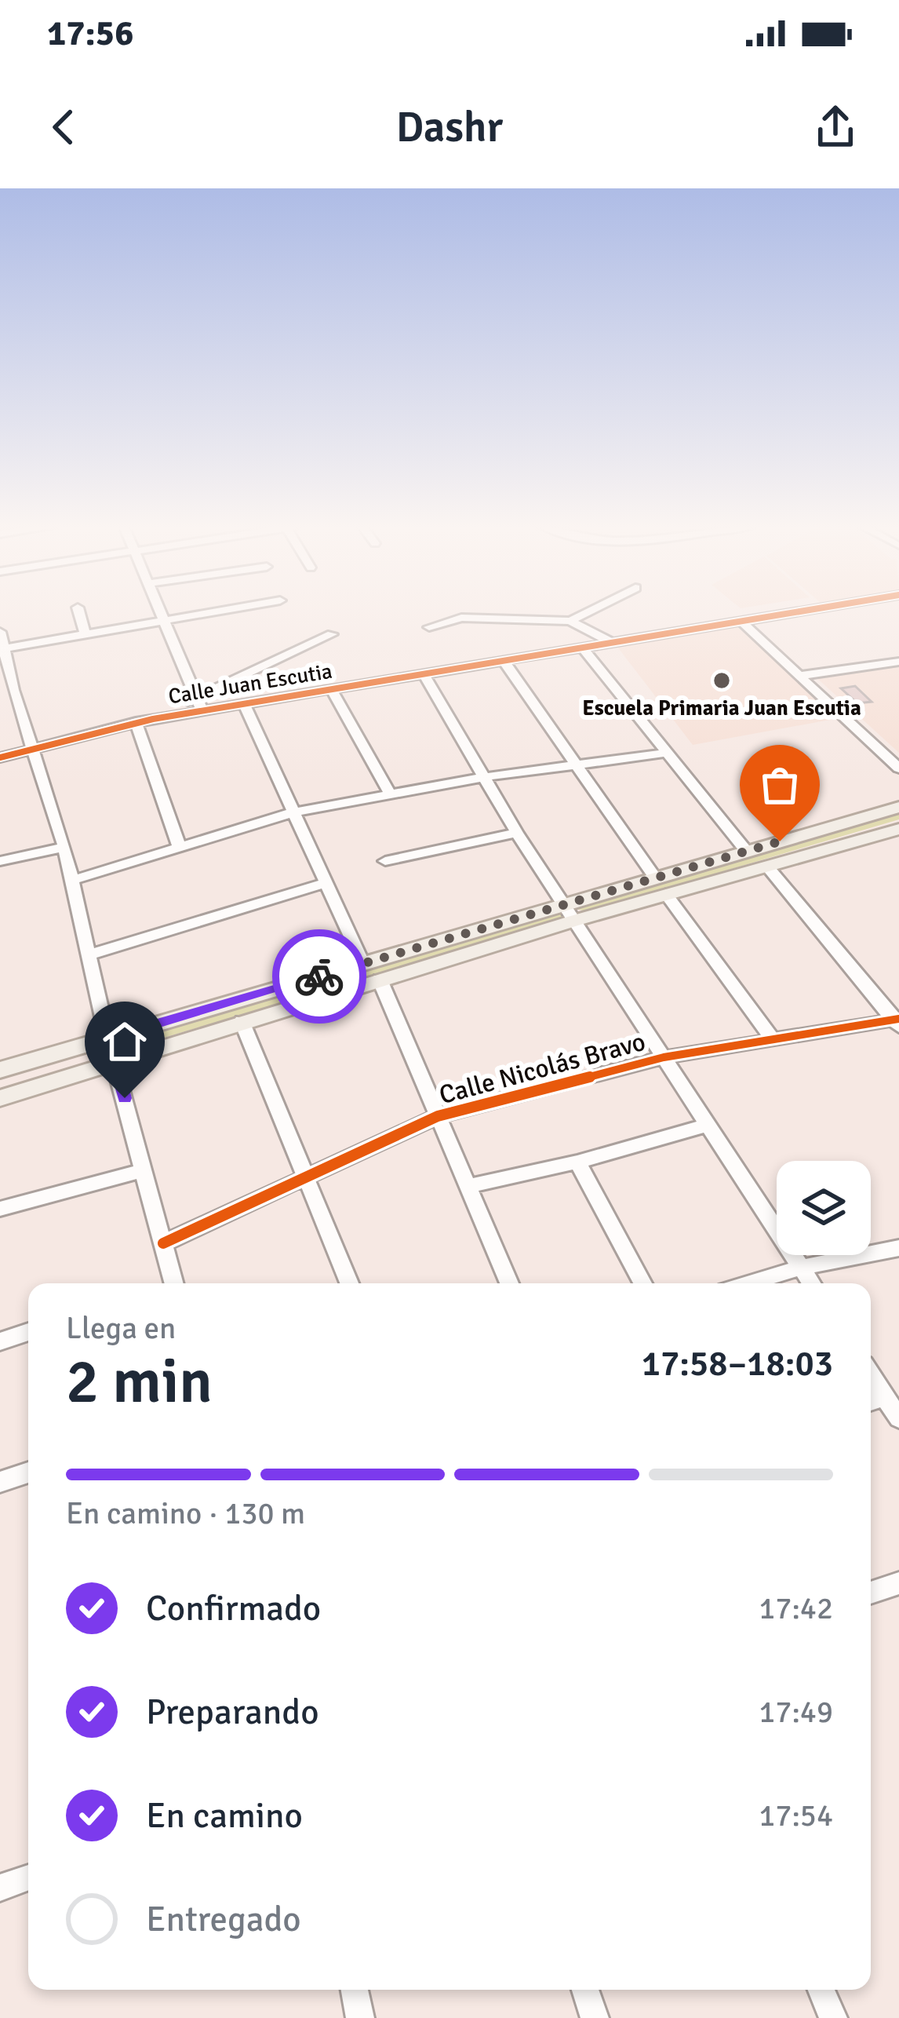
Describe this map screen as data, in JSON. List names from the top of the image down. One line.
{"streets":{"street":["Calle Juan Escutia","Calle Nicolás Bravo"]},"places":["Escuela Primaria Juan Escutia"],"page":{"status":"17:56","header":"Dashr","heading":["2 min","Llega en","17:58–18:03"],"bar":"En camino · 130 m","list":[["Confirmado","17:42"],["Preparando","17:49"],["En camino","17:54"],"Entregado"]}}
